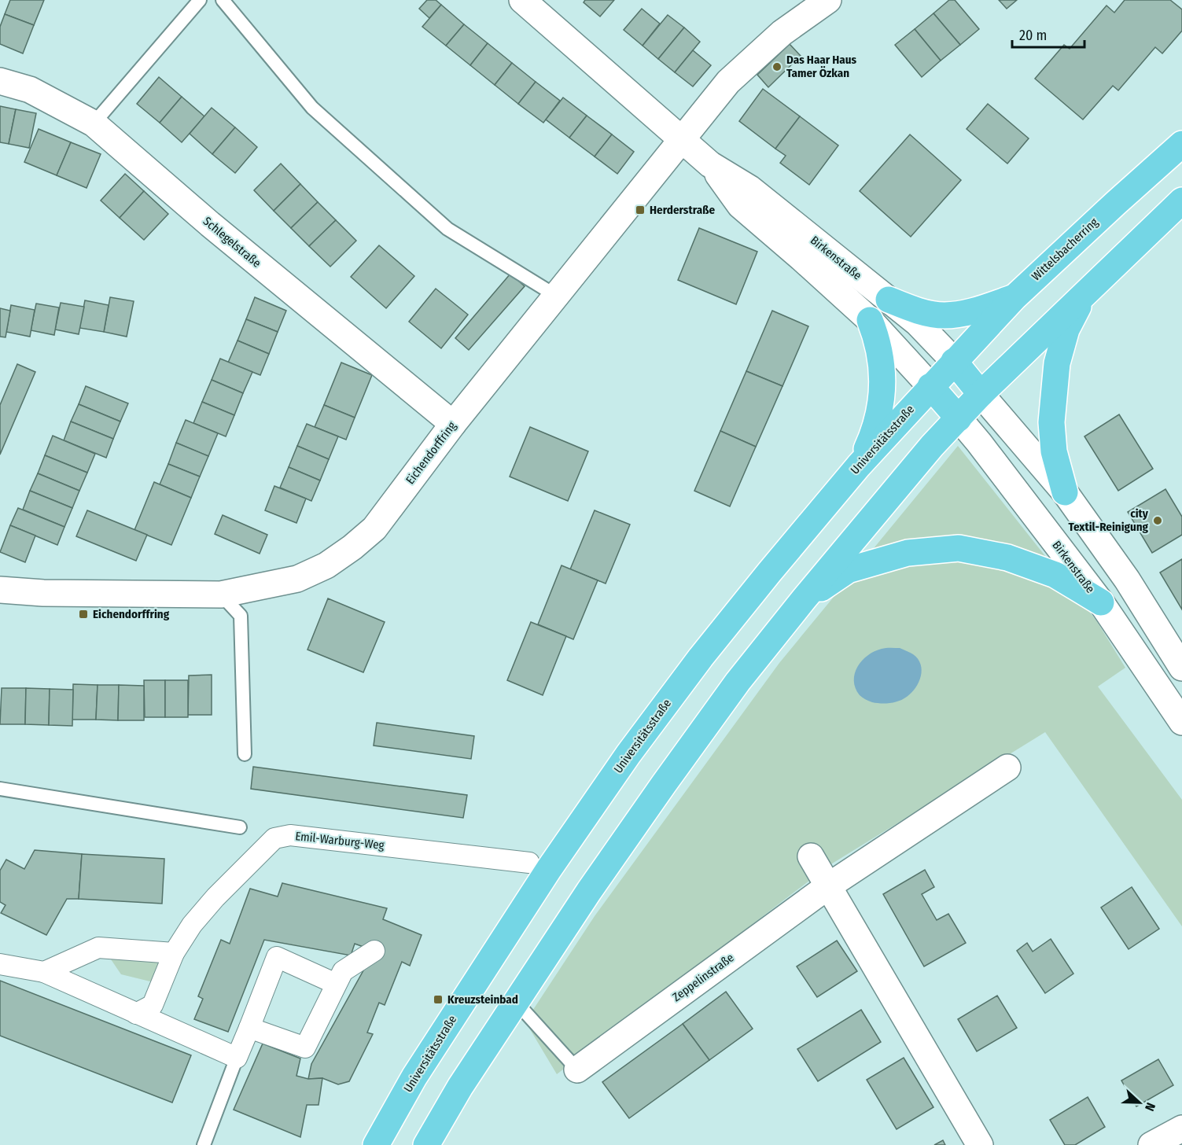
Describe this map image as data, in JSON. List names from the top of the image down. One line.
{"streets":{"main road":["Wittelsbacherring","Universitätsstraße"],"street":["Schlegelstraße","Birkenstraße","Eichendorffring","Emil-Warburg-Weg","Zeppelinstraße"]},"crossings":[["Schlegelstraße","Eichendorffring"],["Wittelsbacherring","Birkenstraße"],["Wittelsbacherring","Universitätsstraße"],["Birkenstraße","Universitätsstraße"],["Birkenstraße","Eichendorffring"]],"places":{"other":["Das Haar Haus Tamer Özkan","city Textil-Reinigung"],"transit":["Herderstraße","Eichendorffring","Kreuzsteinbad"]},"scale_bar":"20 m","north":"right"}
